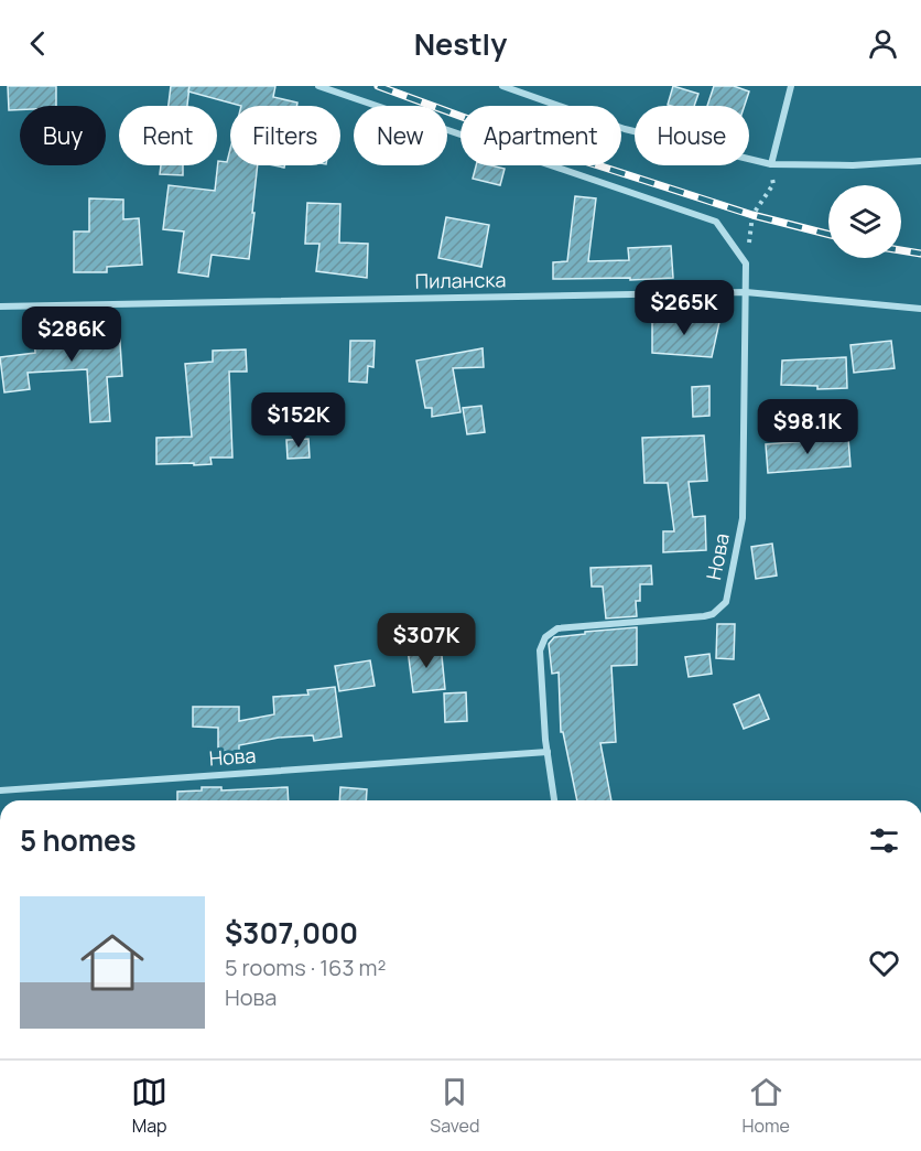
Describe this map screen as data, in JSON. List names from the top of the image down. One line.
{"streets":{"street":["Пиланска","Нова"]},"crossings":[["Пиланска","Нова"]],"page":{"header":"Nestly","chip":["Buy","Rent","Filters","New","Apartment","House"],"price":["$265K","$286K","$152K","$98.1K","$307K"],"heading":"5 homes","list":[{"name":"$307,000","note":"5 rooms · 163 m² · Нова"}],"tabs":["Map","Saved","Home"]}}
